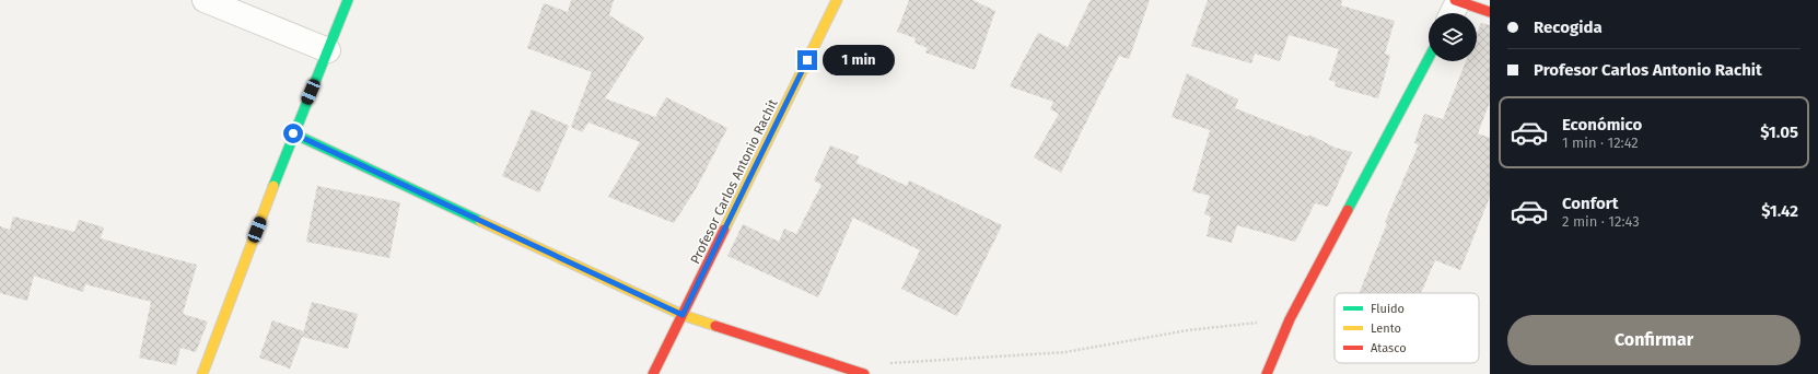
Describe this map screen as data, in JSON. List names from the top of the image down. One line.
{"streets":{"street":["Profesor Carlos Antonio Rachit"]},"legend":["Fluido","Lento","Atasco"],"page":{"banner":["Recogida","Profesor Carlos Antonio Rachit"],"bubble":"1 min","list":[{"name":"Económico","note":"1 min · 12:42","value":"$1.05"},{"name":"Confort","note":"2 min · 12:43","value":"$1.42"}],"buttons":"Confirmar"}}
